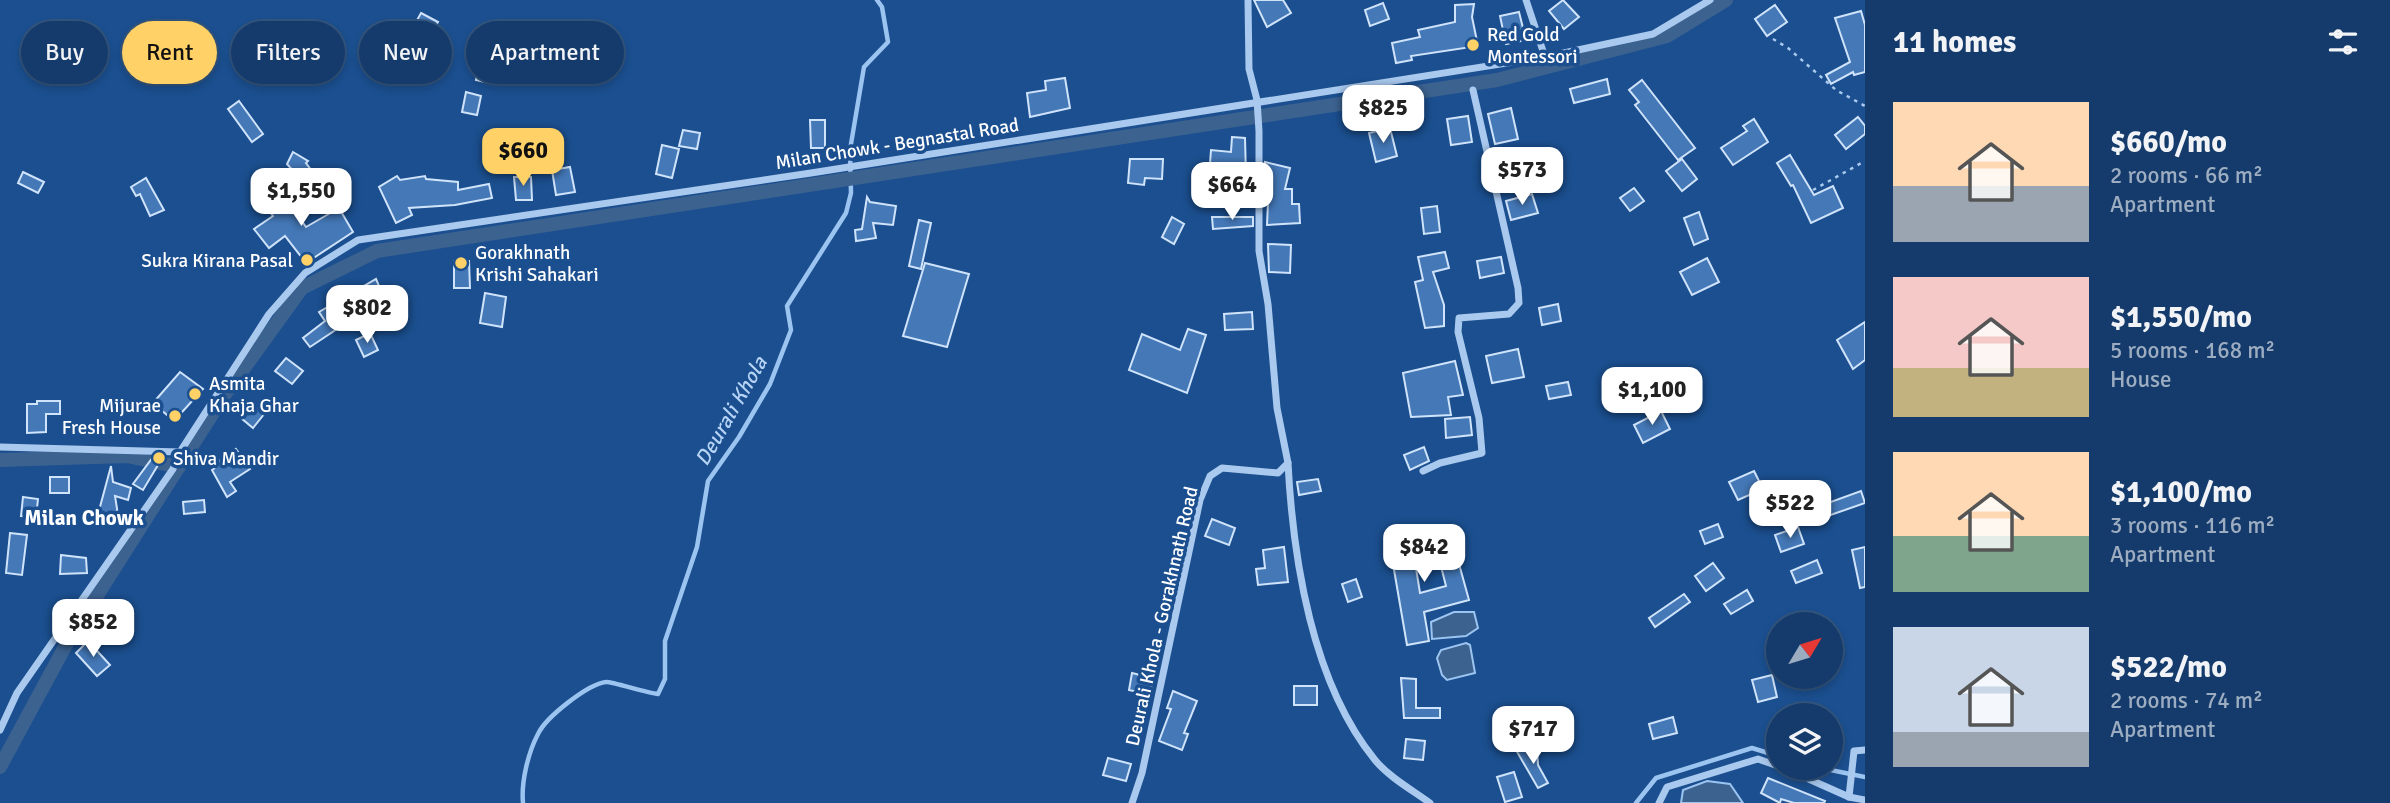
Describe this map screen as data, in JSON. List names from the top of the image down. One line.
{"streets":{"street":["Milan Chowk - Begnastal Road","Deurali Khola - Gorakhnath Road"]},"districts":["Milan Chowk"],"water":["Deurali Khola"],"places":["Red Gold Montessori","Sukra Kirana Pasal","Gorakhnath Krishi Sahakari","Asmita Khaja Ghar","Mijurae Fresh House","Shiva Mandir"],"north":"top right","page":{"heading":"11 homes","chip":["Buy","Rent","Filters","New","Apartment"],"list":[{"name":"$660/mo","note":"2 rooms · 66 m² · Apartment"},{"name":"$1,550/mo","note":"5 rooms · 168 m² · House"},{"name":"$1,100/mo","note":"3 rooms · 116 m² · Apartment"},{"name":"$522/mo","note":"2 rooms · 74 m² · Apartment"}],"price":["$825","$660","$573","$664","$1,550","$802","$1,100","$522","$842","$852","$717"]}}
